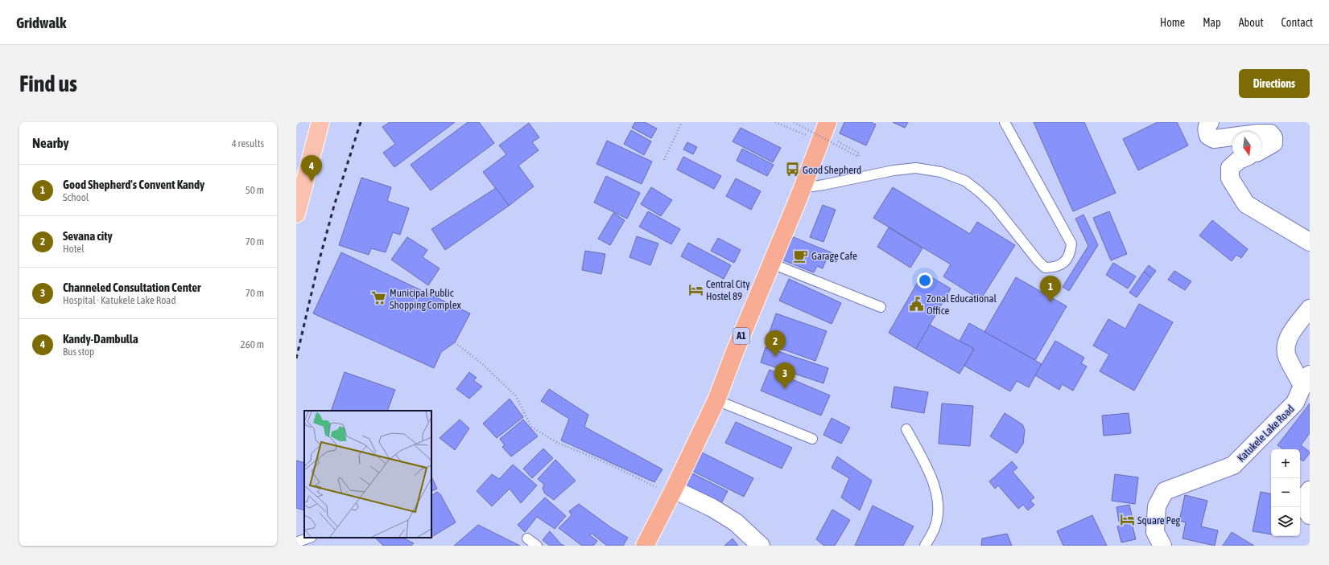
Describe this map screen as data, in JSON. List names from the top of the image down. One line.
{"streets":{"highway":["A1"],"street":["Katukele Lake Road"]},"places":{"bus stop":["Good Shepherd"],"cafe":["Garage Cafe"],"hotel":["Central City Hostel 89","Square Peg"],"supermarket":["Municipal Public Shopping Complex"],"public building":["Zonal Educational Office"]},"north":"bottom","page":{"header":"Gridwalk","nav":["Home","Map","About","Contact"],"buttons":"Directions","title":"Find us","heading":["Nearby","4 results"],"pins":["4","1","2","3"],"list":[{"mark":"1","name":"Good Shepherd's Convent Kandy","note":"School","value":"50 m"},{"mark":"2","name":"Sevana city","note":"Hotel","value":"70 m"},{"mark":"3","name":"Channeled Consultation Center","note":"Hospital · Katukele Lake Road","value":"70 m"},{"mark":"4","name":"Kandy-Dambulla","note":"Bus stop","value":"260 m"}],"map_buttons":["+","−"]}}
